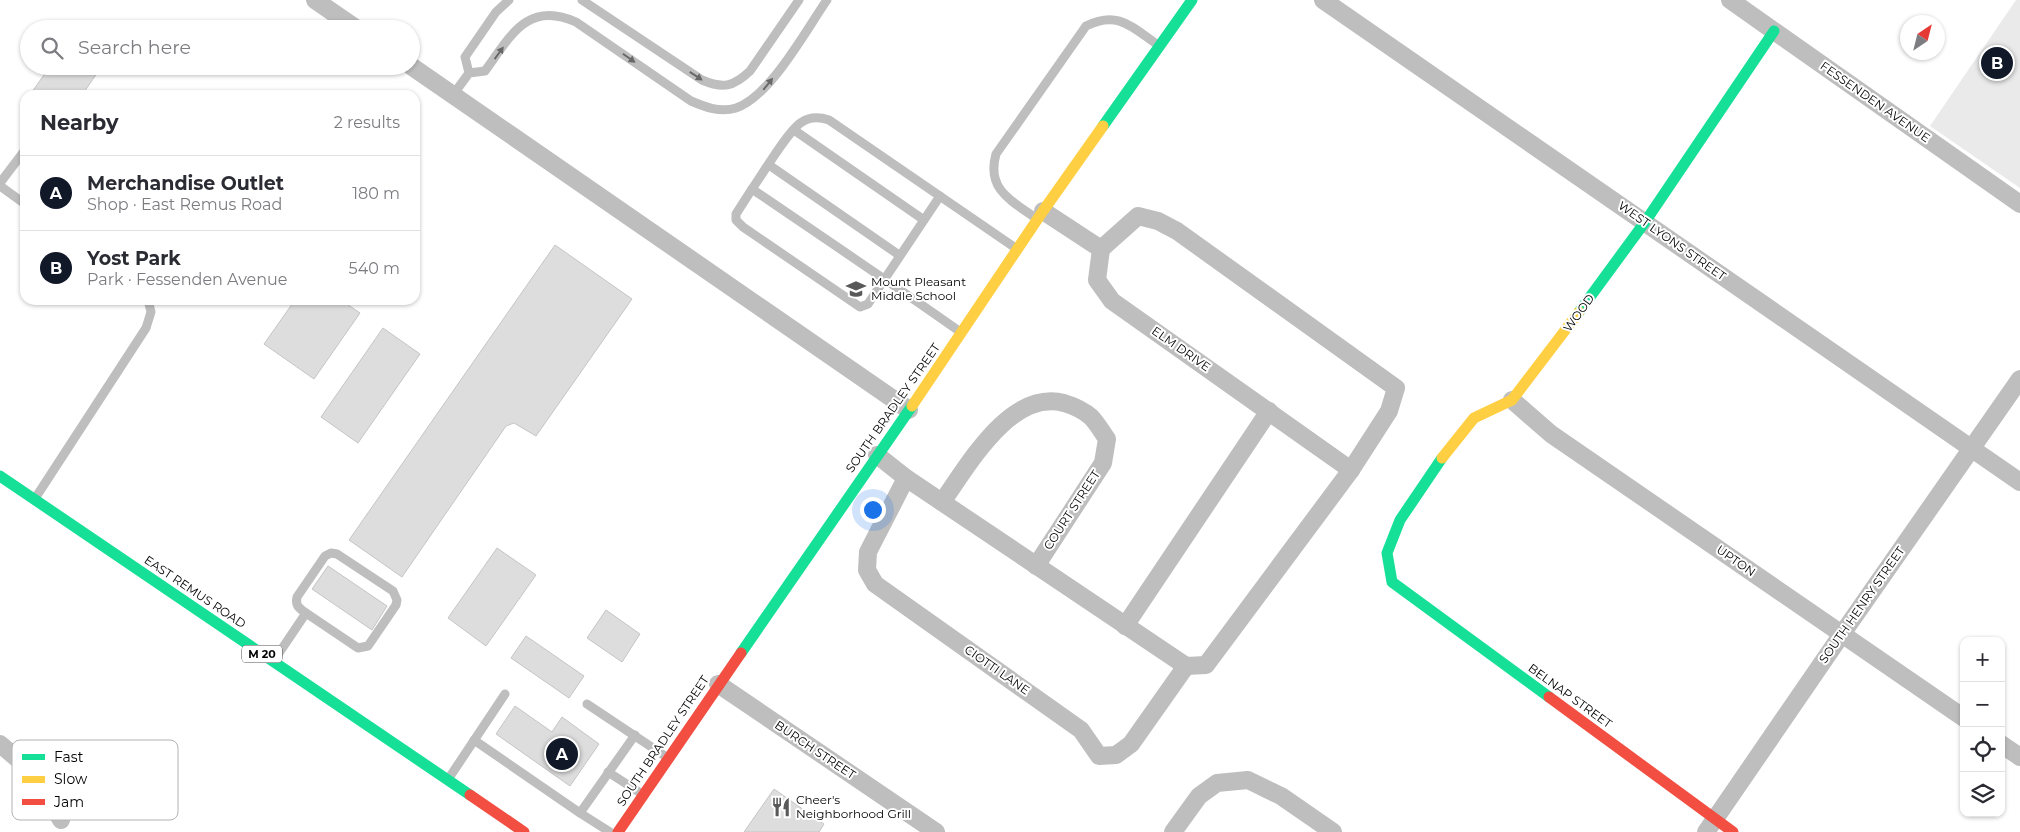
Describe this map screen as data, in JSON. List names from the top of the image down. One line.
{"streets":{"street":["FESSENDEN AVENUE","WEST LYONS STREET","WOOD","ELM DRIVE","SOUTH BRADLEY STREET","COURT STREET","UPTON","EAST REMUS ROAD","SOUTH HENRY STREET","M 20","CIOTTI LANE","BELNAP STREET","BURCH STREET"]},"crossings":[["FESSENDEN AVENUE","WOOD"],["WEST LYONS STREET","WOOD"],["WEST LYONS STREET","SOUTH HENRY STREET"],["WOOD","UPTON"],["WOOD","BELNAP STREET"],["SOUTH BRADLEY STREET","BURCH STREET"],["UPTON","SOUTH HENRY STREET"],["SOUTH HENRY STREET","BELNAP STREET"]],"places":{"school or university":["Mount Pleasant Middle School"],"restaurant":["Cheer's Neighborhood Grill"]},"legend":["Fast","Slow","Jam"],"north":"top right","page":{"search":"Search here","pins":["B","A"],"heading":["Nearby","2 results"],"list":[{"mark":"A","name":"Merchandise Outlet","note":"Shop · East Remus Road","value":"180 m"},{"mark":"B","name":"Yost Park","note":"Park · Fessenden Avenue","value":"540 m"}],"map_buttons":["+","−"]}}
